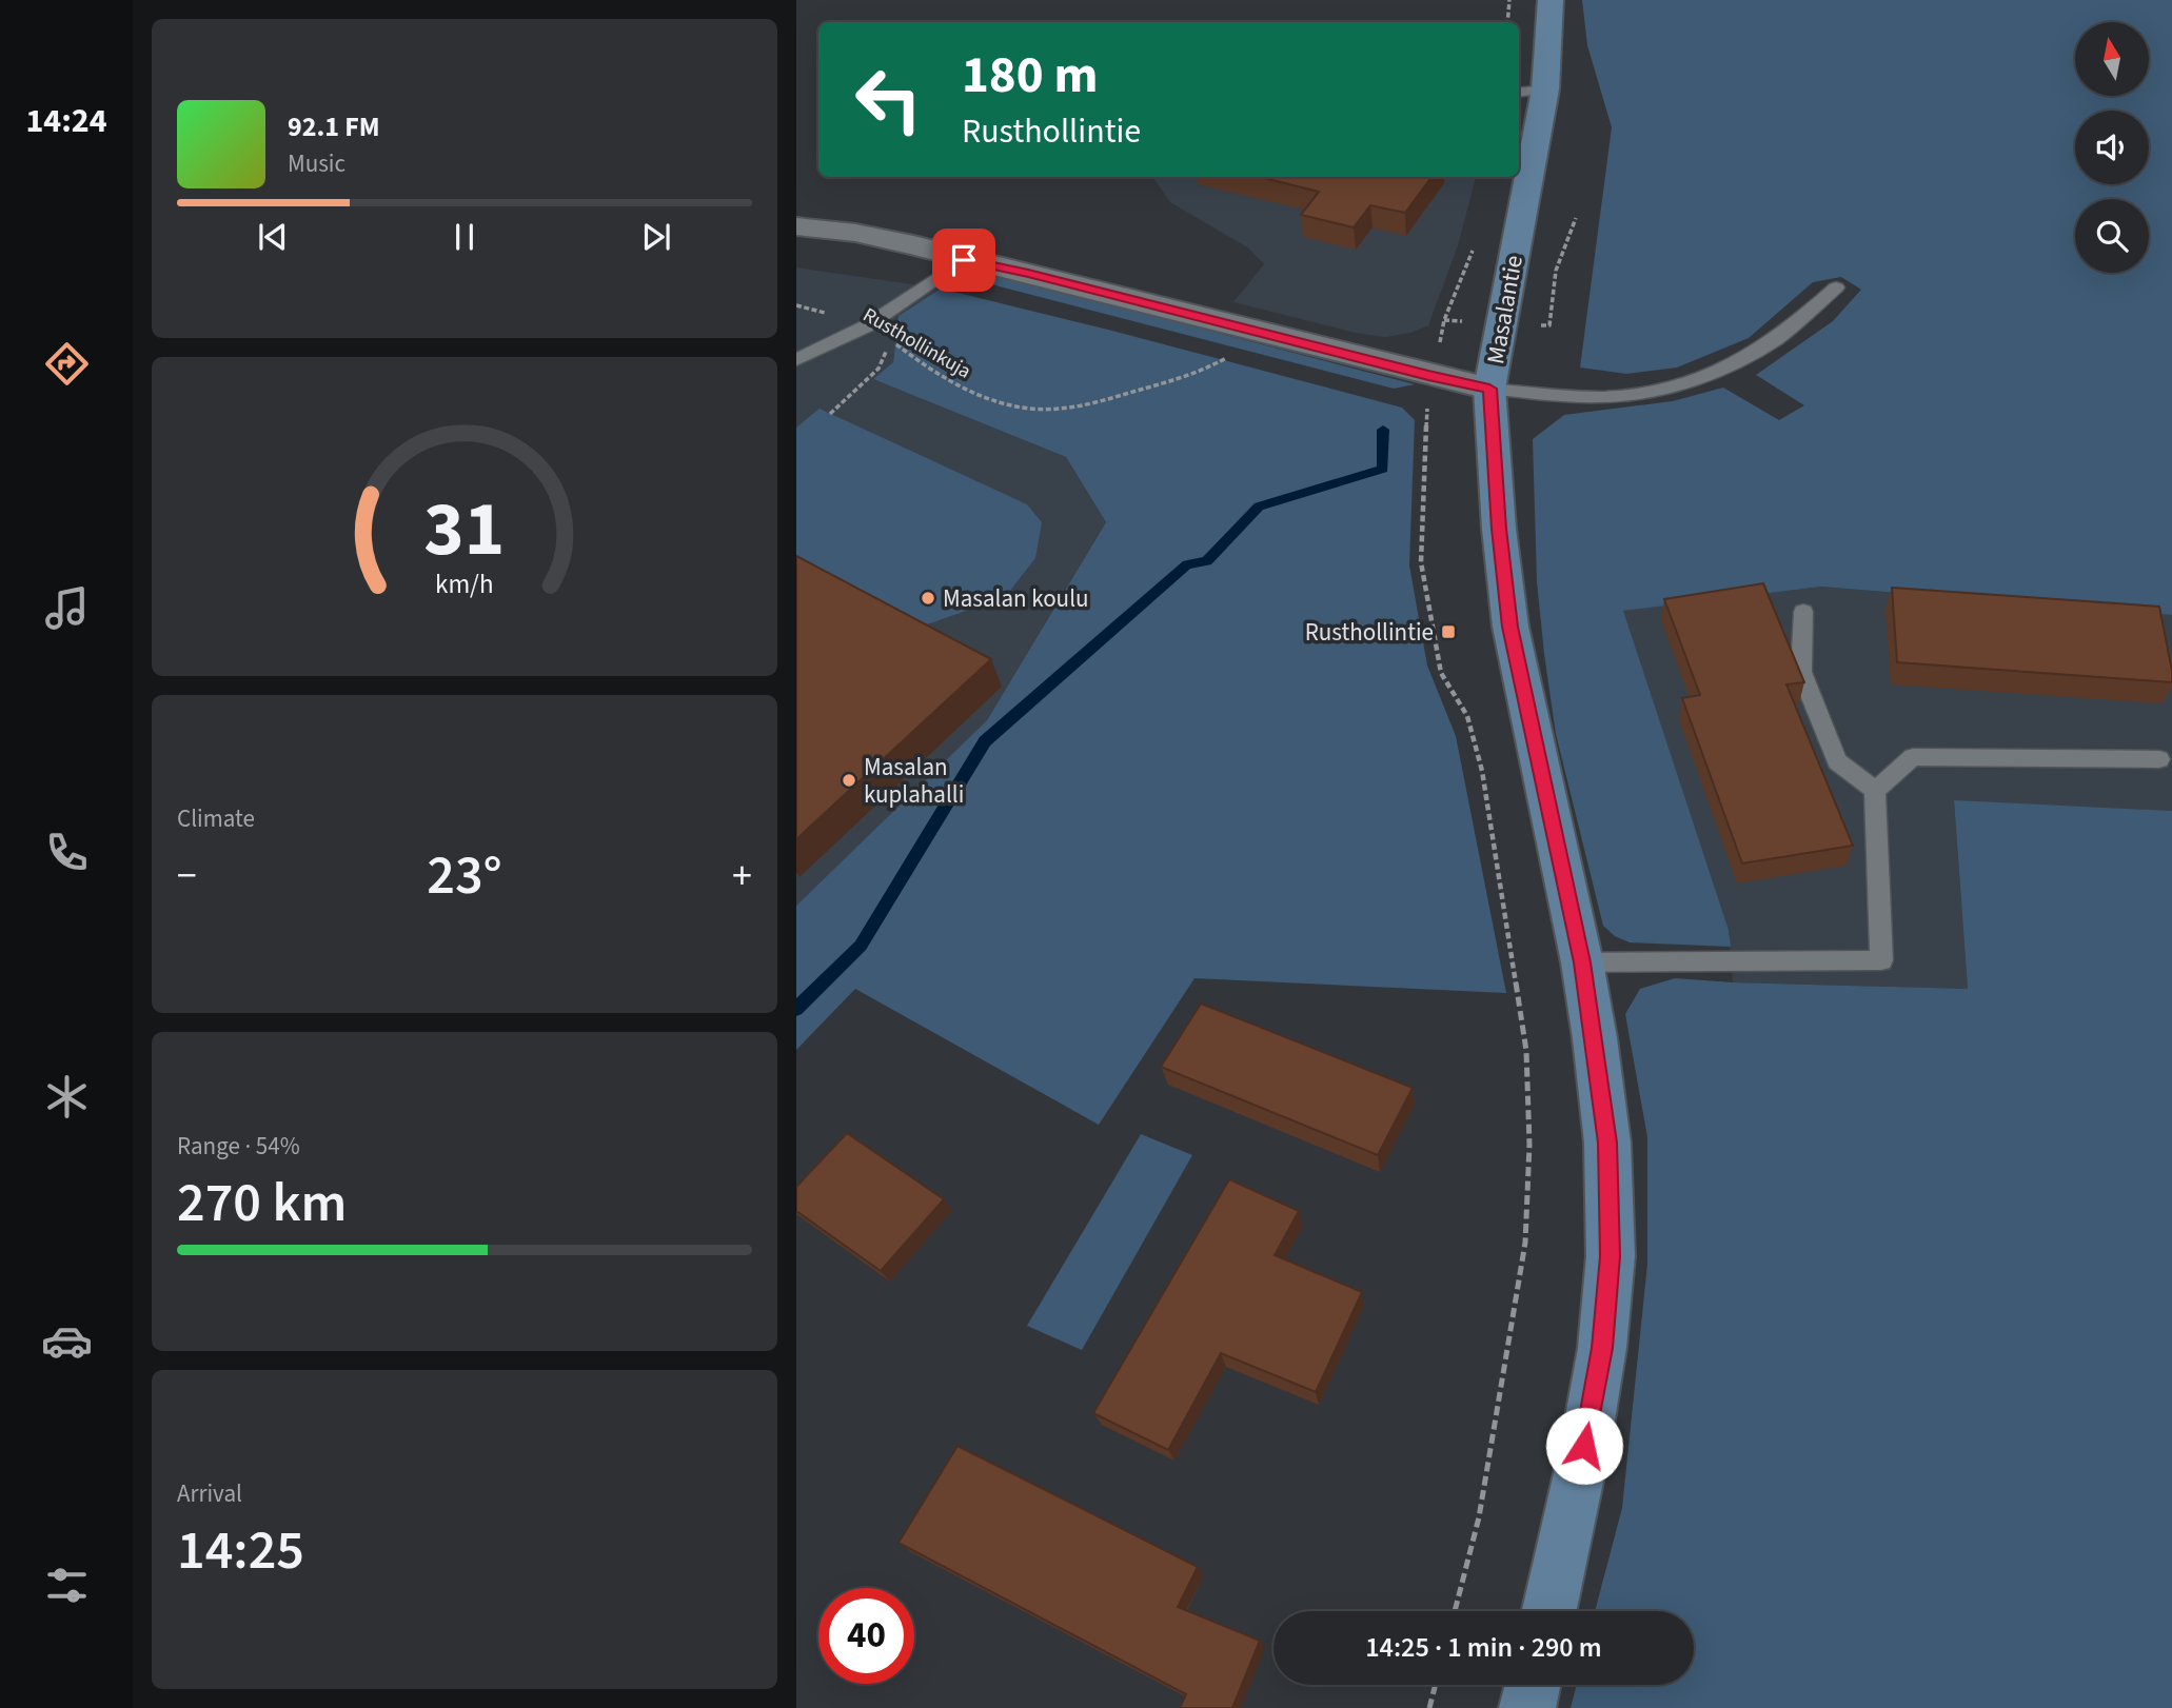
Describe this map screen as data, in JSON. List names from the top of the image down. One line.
{"streets":{"street":["Masalantie"],"path":["Rusthollinkuja"]},"places":{"other":["Masalan koulu","Masalan kuplahalli"],"transit":["Rusthollintie"]},"north":"top","page":{"tabs":"14:24","turn":["180 m","Rusthollintie"],"song":["92.1 FM","Music"],"tile":["Climate",["Range · 54%","270 km"],["Arrival","14:25"]],"heat":["−","23°","+"],"limit":"40","trip":"14:25 · 1 min · 290 m","gauge":["31","km/h"]}}
